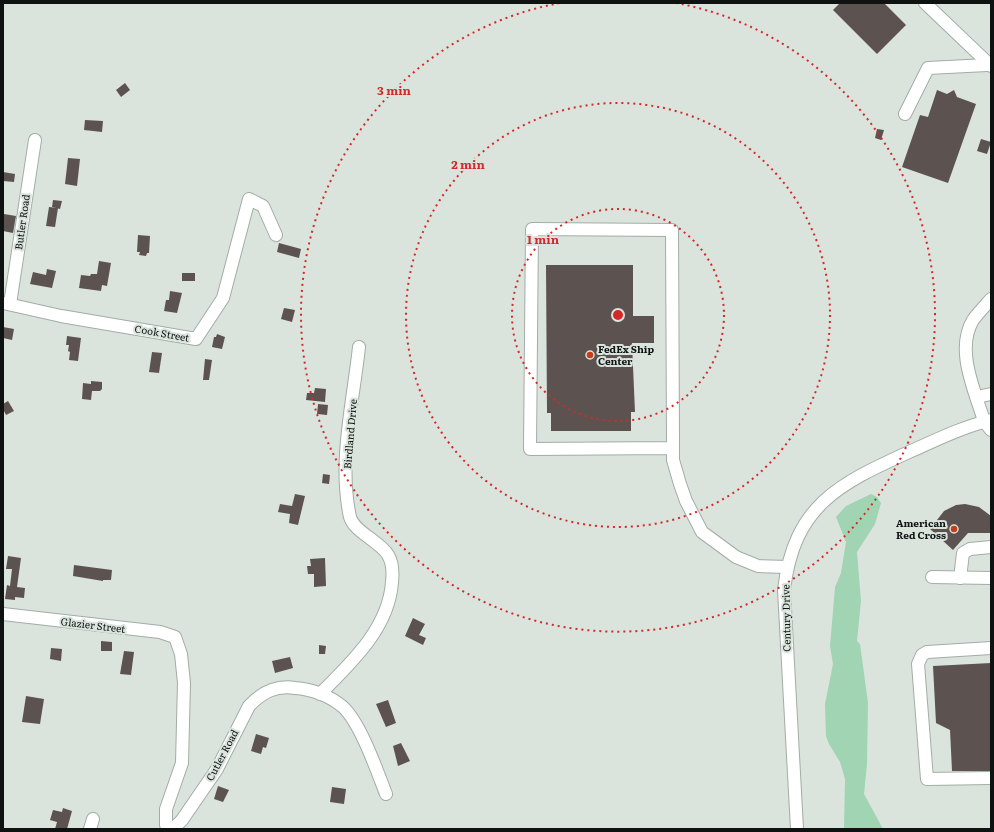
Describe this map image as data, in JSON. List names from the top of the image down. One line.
{"streets":{"street":["Butler Road","Cook Street","Birdland Drive","Century Drive","Glazier Street","Cutler Road"]},"crossings":[["Butler Road","Cook Street"],["Birdland Drive","Cutler Road"],["Glazier Street","Cutler Road"]],"places":["FedEx Ship Center","American Red Cross"],"rings":["3 min","2 min","1 min"]}
